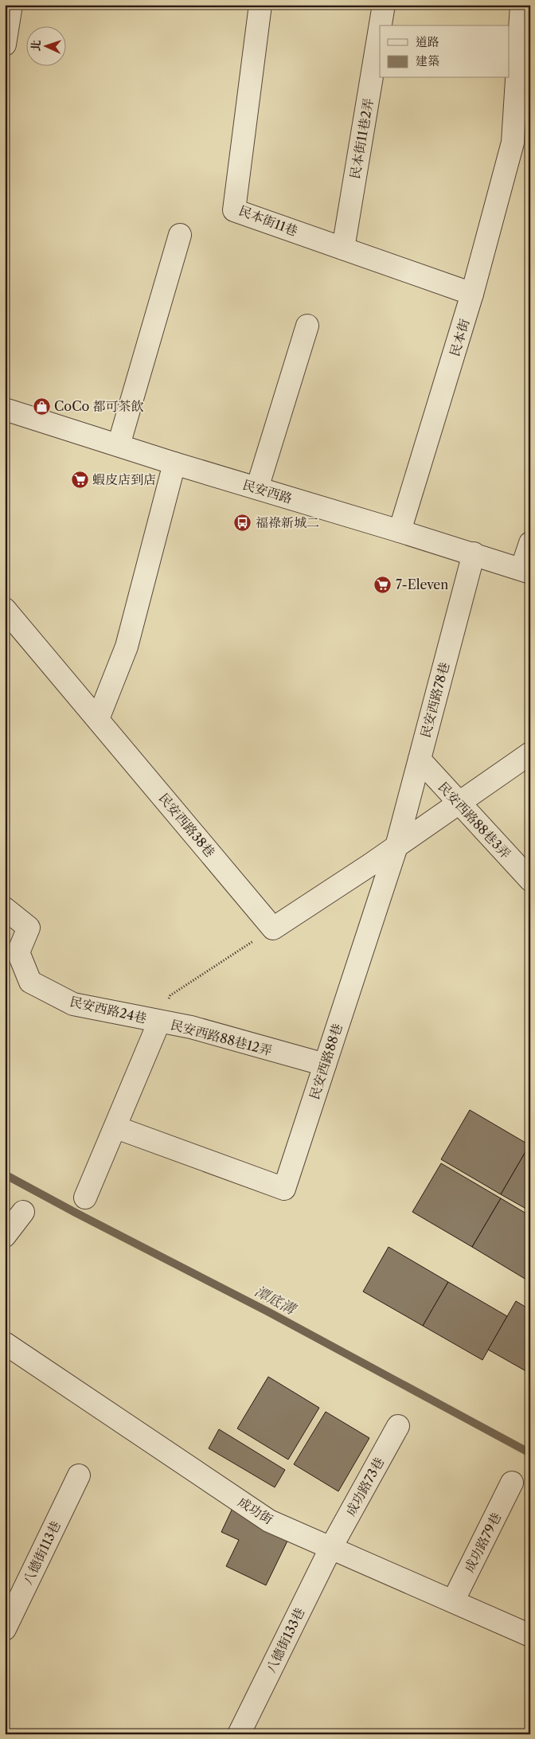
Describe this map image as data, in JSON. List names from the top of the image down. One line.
{"streets":{"street":["民本街11巷2弄","民本街11巷","民本街","民安西路","民安西路78巷","民安西路88巷3弄","民安西路38巷","民安西路24巷","民安西路88巷12弄","民安西路88巷","成功路73巷","成功街","成功路79巷","八德街113巷","八德街133巷"]},"crossings":[["民本街11巷2弄","民本街11巷"],["民本街11巷","民本街"],["民本街","民安西路"],["民安西路","民安西路78巷"],["民安西路78巷","民安西路88巷3弄"],["民安西路78巷","民安西路88巷"],["民安西路24巷","民安西路88巷12弄"],["民安西路88巷12弄","民安西路88巷"],["成功路73巷","成功街"],["成功路73巷","八德街133巷"],["成功街","成功路79巷"],["成功街","八德街133巷"]],"water":["潭底溝"],"places":{"shop":["CoCo 都可茶飲"],"supermarket":["蝦皮店到店","7-Eleven"],"bus stop":["福祿新城二"]},"legend":["道路","建築"],"north":"left"}
